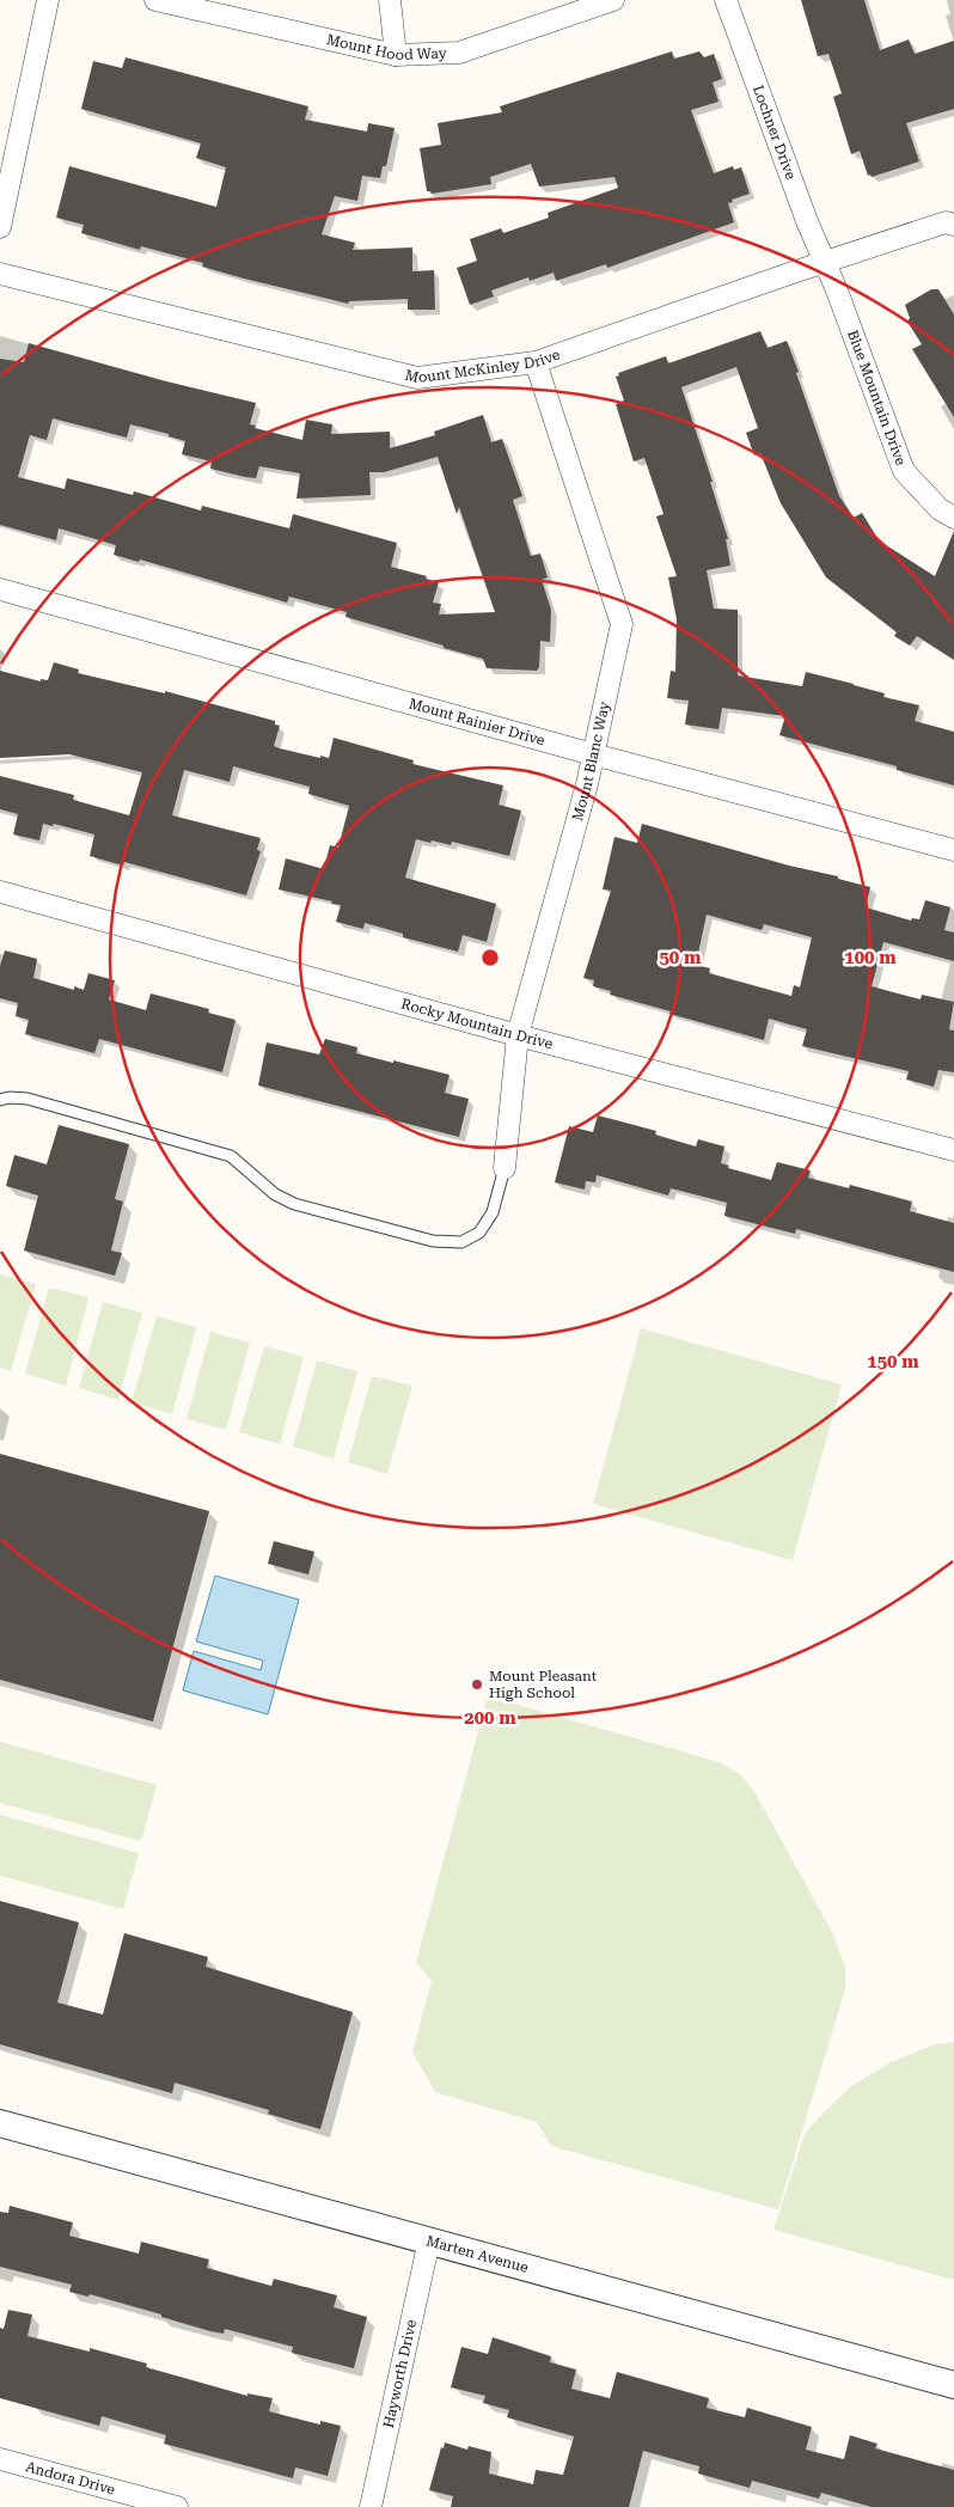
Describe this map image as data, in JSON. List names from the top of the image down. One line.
{"streets":{"street":["Mount Hood Way","Lochner Drive","Mount McKinley Drive","Blue Mountain Drive","Mount Rainier Drive","Mount Blanc Way","Rocky Mountain Drive","Marten Avenue","Hayworth Drive","Andora Drive"]},"crossings":[["Lochner Drive","Mount McKinley Drive"],["Lochner Drive","Blue Mountain Drive"],["Mount McKinley Drive","Blue Mountain Drive"],["Mount McKinley Drive","Mount Blanc Way"],["Mount Rainier Drive","Mount Blanc Way"],["Mount Blanc Way","Rocky Mountain Drive"],["Marten Avenue","Hayworth Drive"]],"places":["Mount Pleasant High School"],"rings":["50 m","100 m","150 m","200 m"]}
